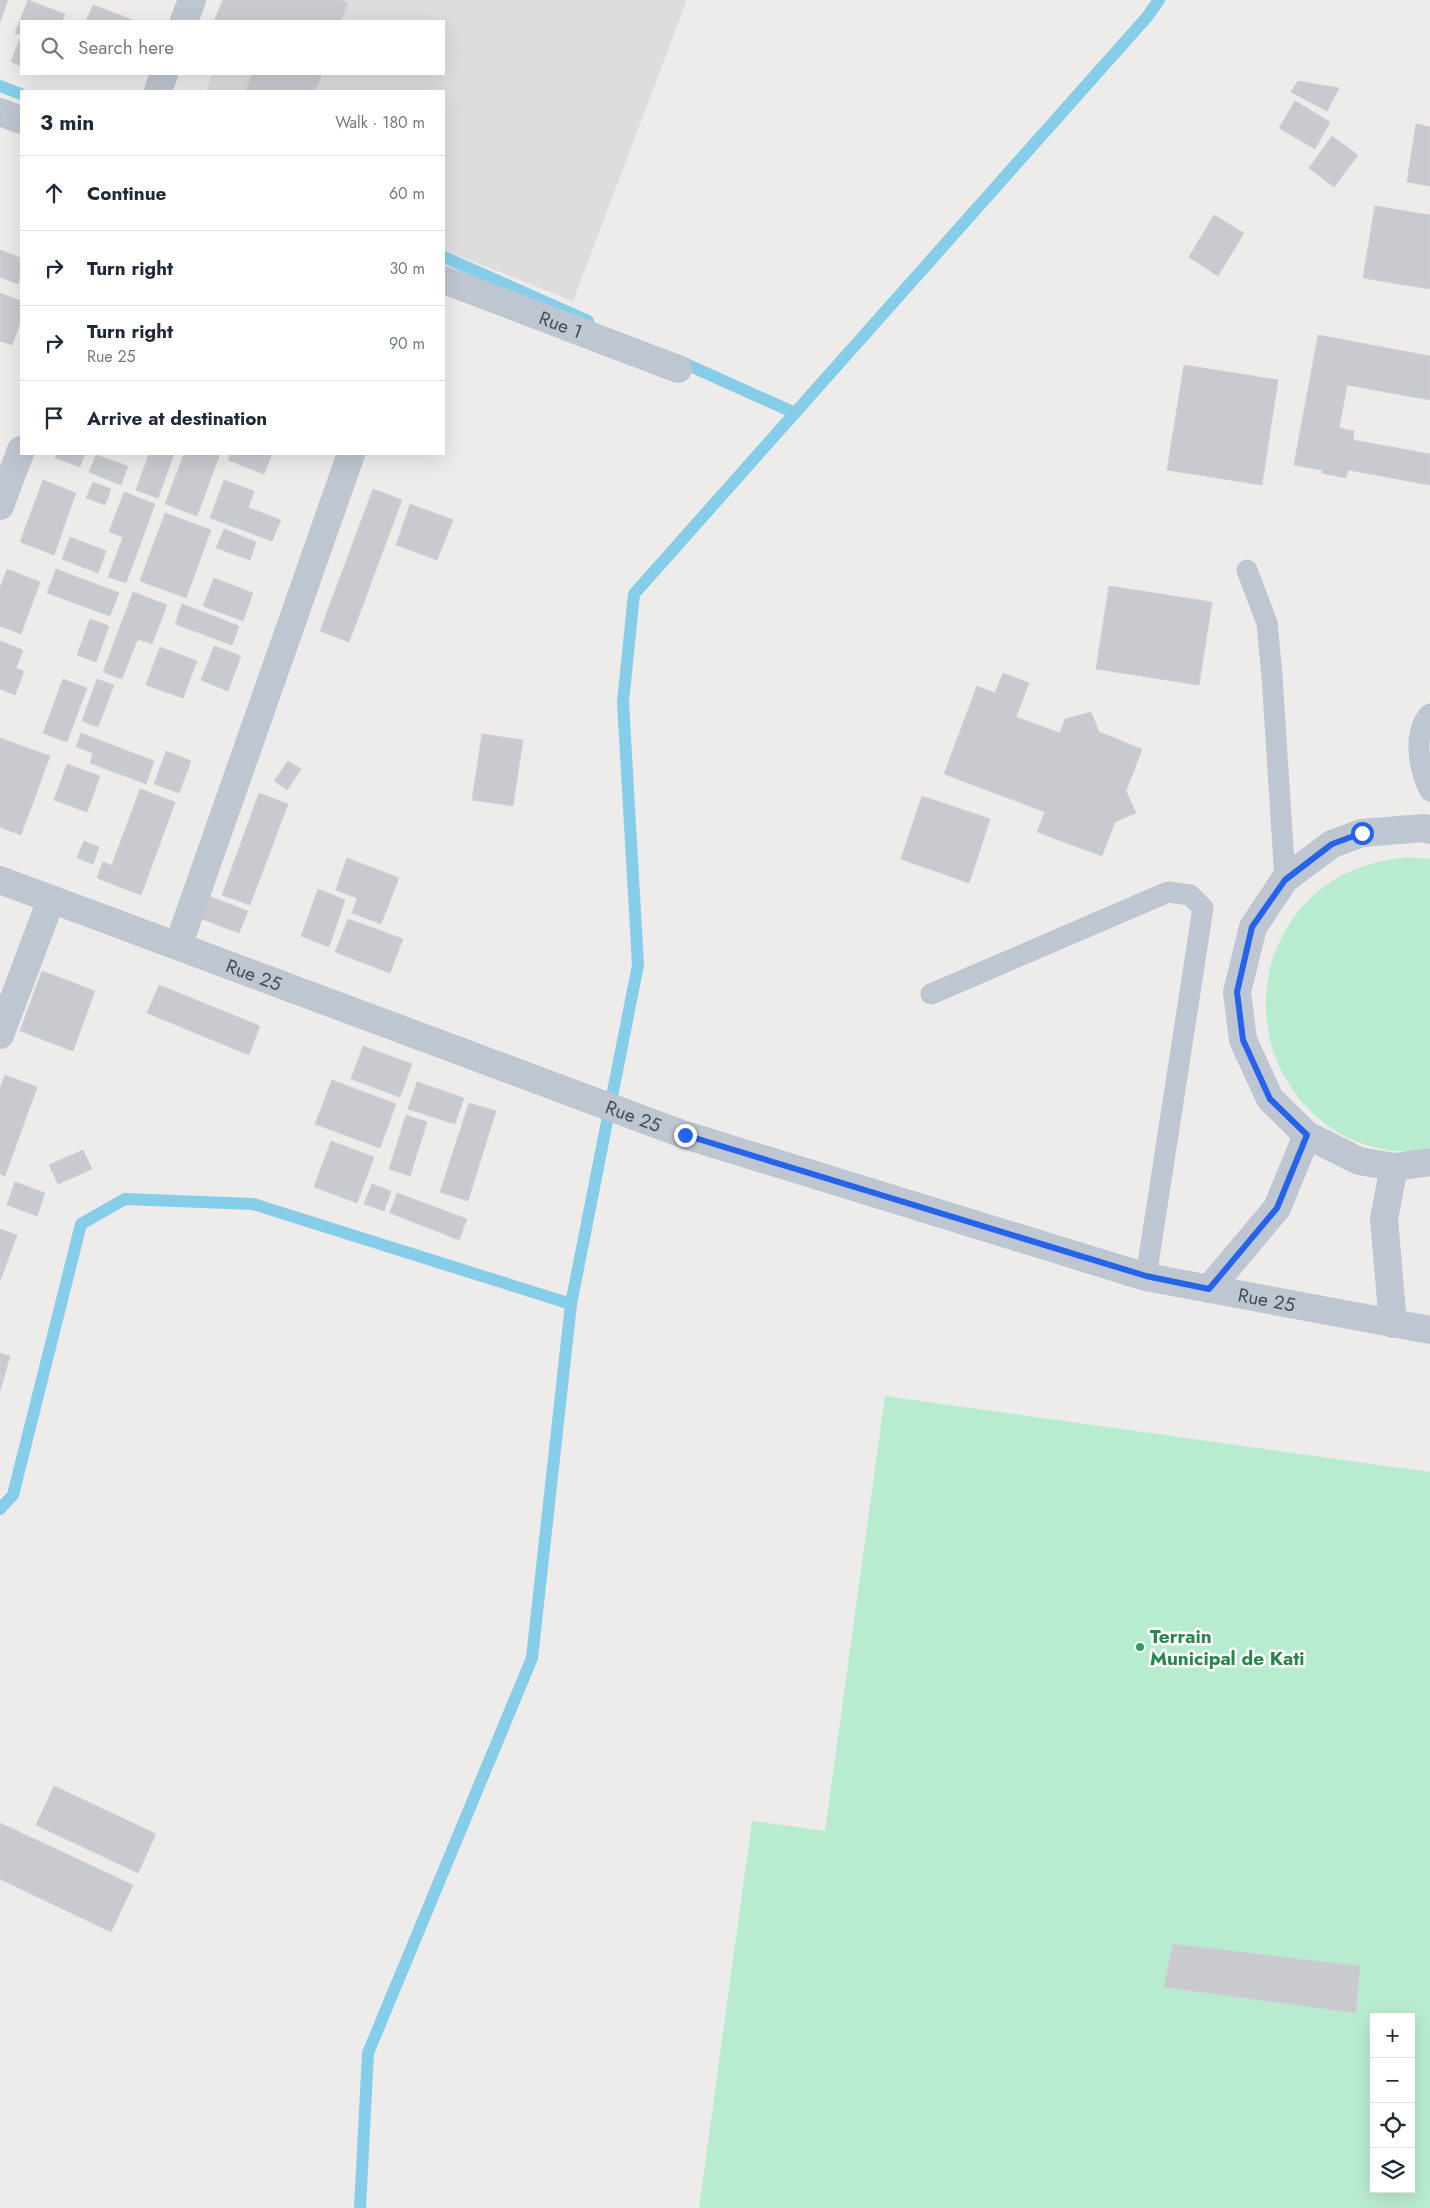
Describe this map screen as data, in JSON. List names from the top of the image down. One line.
{"streets":{"street":["Rue 1","Rue 25"]},"places":["Terrain Municipal de Kati"],"page":{"search":"Search here","heading":["3 min","Walk · 180 m"],"list":[["Continue","60 m"],["Turn right","30 m"],["Turn right","Rue 25","90 m"],"Arrive at destination"],"map_buttons":["+","−"]}}
